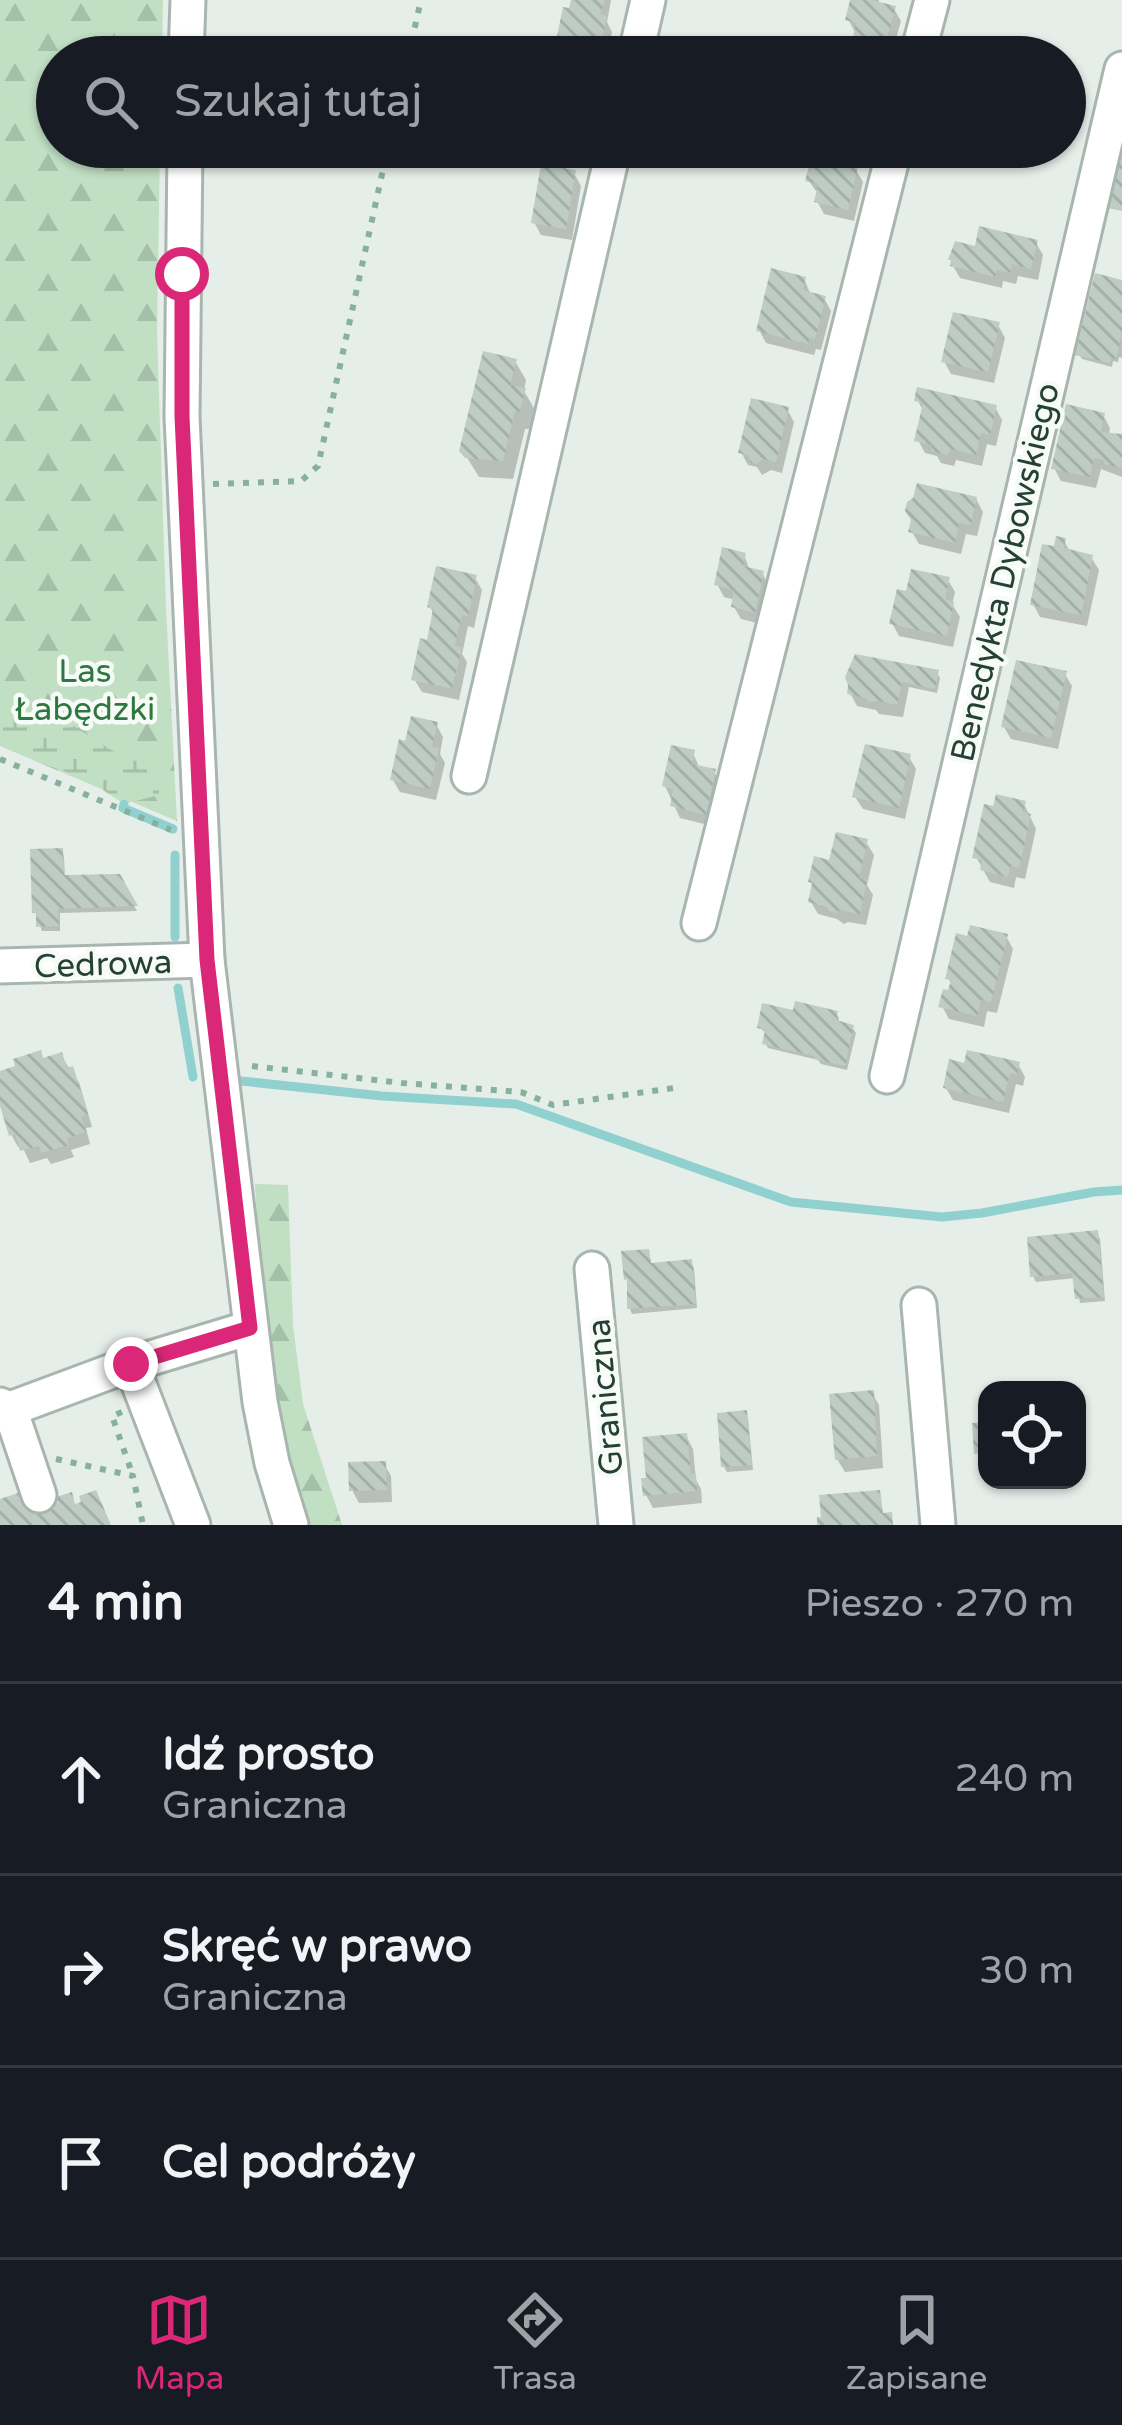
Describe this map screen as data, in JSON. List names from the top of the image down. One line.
{"streets":{"street":["Benedykta Dybowskiego","Cedrowa","Graniczna"]},"parks":["Las Łabędzki"],"page":{"search":"Szukaj tutaj","heading":["4 min","Pieszo · 270 m"],"list":[["Idź prosto","Graniczna","240 m"],["Skręć w prawo","Graniczna","30 m"],"Cel podróży"],"nav":["Mapa","Trasa","Zapisane"]}}
